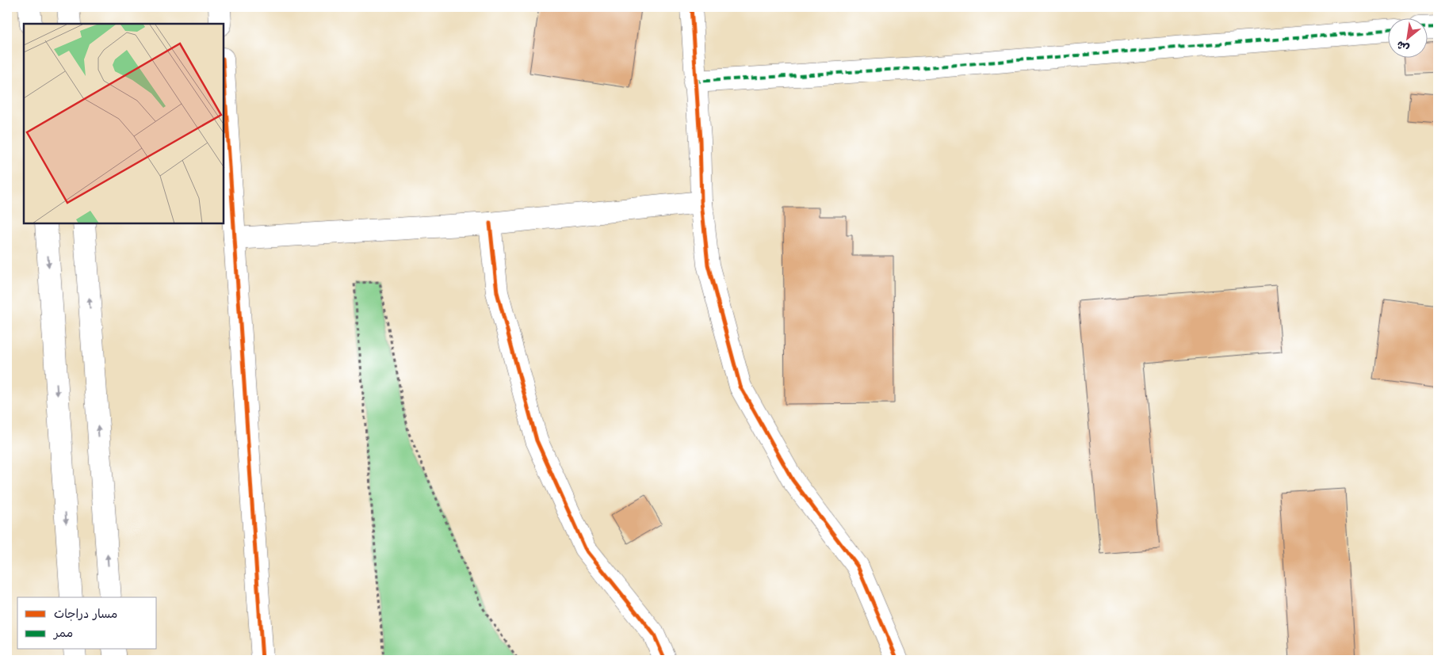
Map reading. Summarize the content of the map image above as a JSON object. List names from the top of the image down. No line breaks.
{"legend":["مسار دراجات","ممر"],"north":"bottom left"}
